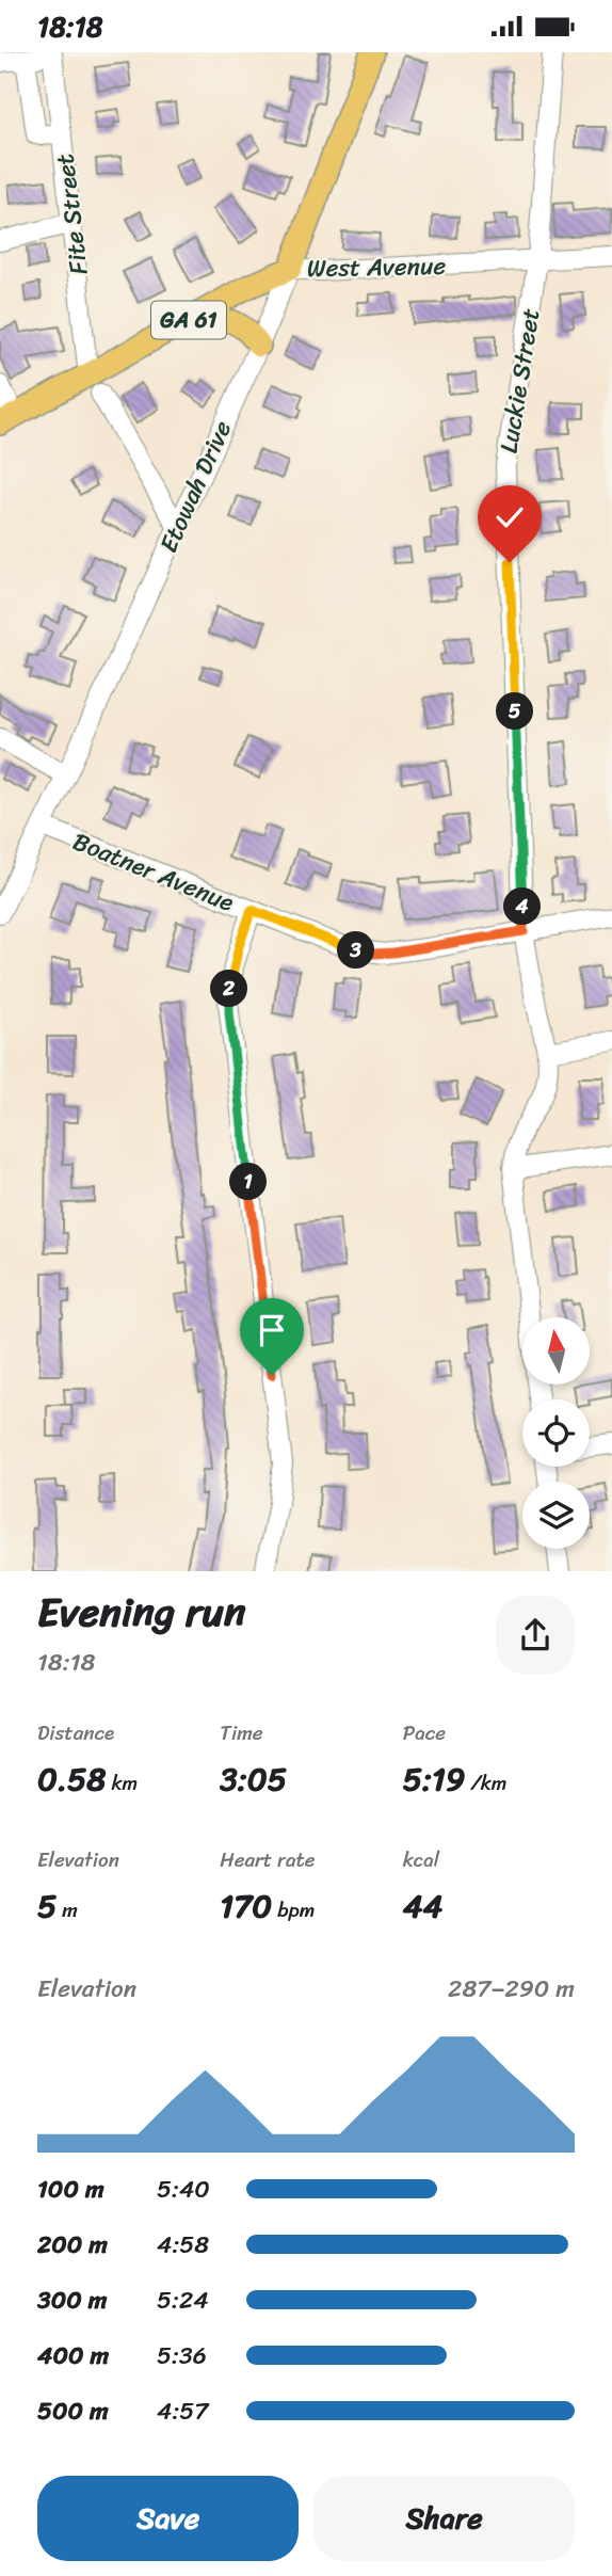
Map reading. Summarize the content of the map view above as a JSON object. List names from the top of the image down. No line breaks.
{"streets":{"main road":["West Avenue","GA 61","Etowah Drive"],"street":["Fite Street","Luckie Street","Boatner Avenue"]},"crossings":[["Fite Street","West Avenue"],["Fite Street","Etowah Drive"],["West Avenue","Luckie Street"],["West Avenue","Etowah Drive"],["Luckie Street","Boatner Avenue"],["Etowah Drive","Boatner Avenue"]],"north":"top","page":{"status":"18:18","pins":["5","4","3","2","1"],"heading":["Evening run","18:18"],"stats":[["Distance","0.58 km"],["Time","3:05"],["Pace","5:19 /km"],["Elevation","5 m"],["Heart rate","170 bpm"],["kcal","44"]],"chart":["Elevation","287–290 m"],"list":[{"name":"100 m","note":"5:40"},{"name":"200 m","note":"4:58"},{"name":"300 m","note":"5:24"},{"name":"400 m","note":"5:36"},{"name":"500 m","note":"4:57"}],"buttons":["Save","Share"]}}
